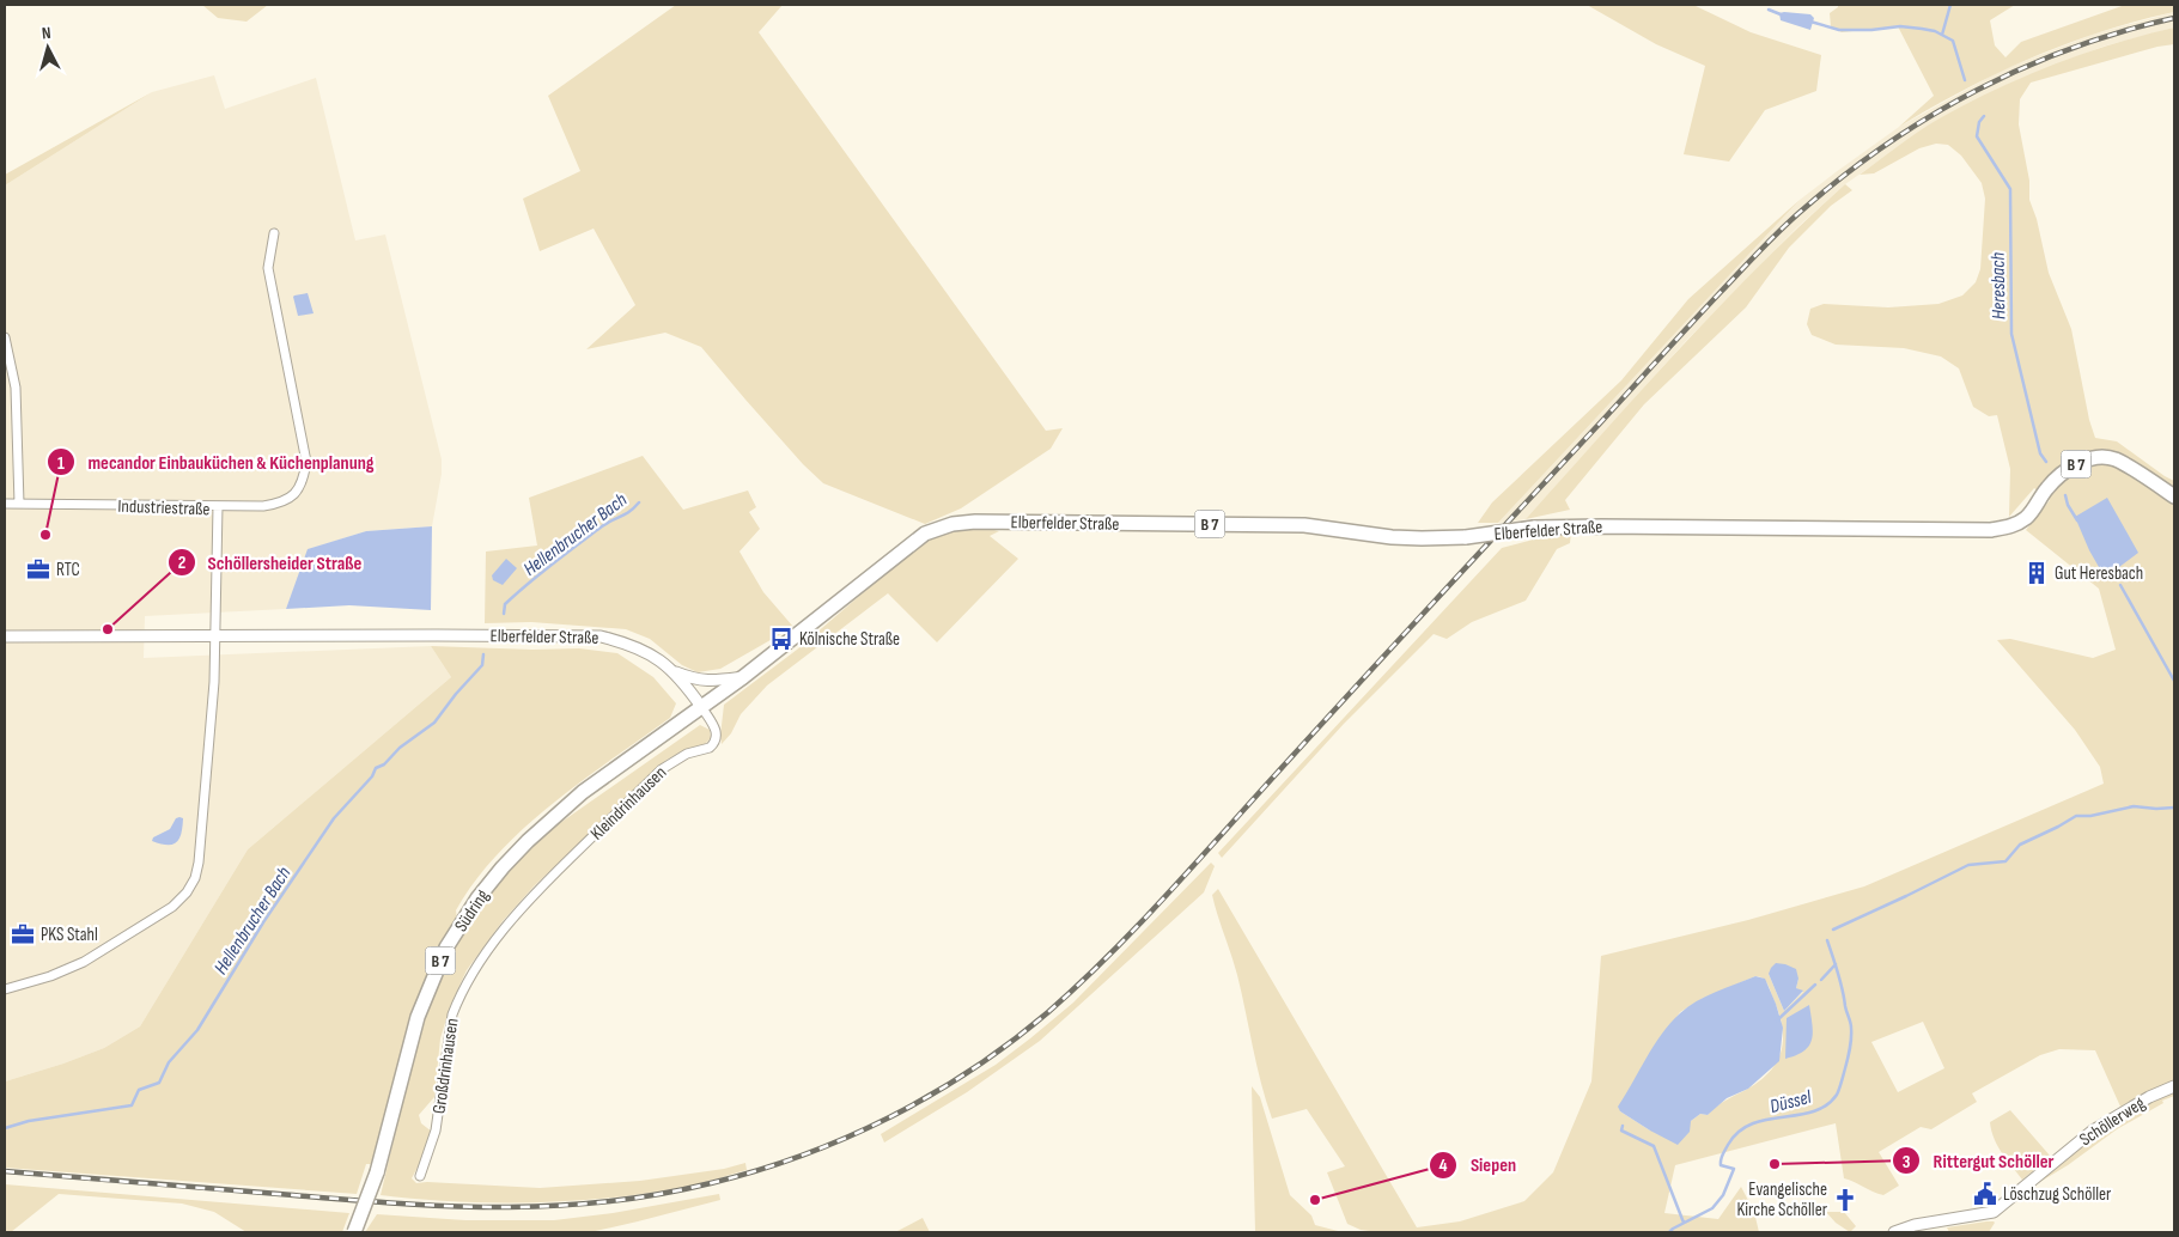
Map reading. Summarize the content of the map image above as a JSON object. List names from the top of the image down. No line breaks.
{"streets":{"main road":["B 7","Elberfelder Straße","Südring"],"street":["Industriestraße","Kleindrinhausen","Großdrinhausen","Schöllerweg"]},"crossings":[["Industriestraße","Elberfelder Straße"],["Elberfelder Straße","Kleindrinhausen"],["Elberfelder Straße","Südring"],["Kleindrinhausen","Südring"],["Kleindrinhausen","Großdrinhausen"]],"water":["Heresbach","Hellenbrucher Bach","Düssel"],"places":{"other":["mecandor Einbauküchen & Küchenplanung","Schöllersheider Straße","Rittergut Schöller","Siepen"],"office":["RTC","PKS Stahl"],"building":["Gut Heresbach"],"bus stop":["Kölnische Straße"],"public building":["Löschzug Schöller"],"church":["Evangelische Kirche Schöller"]},"north":"top"}
